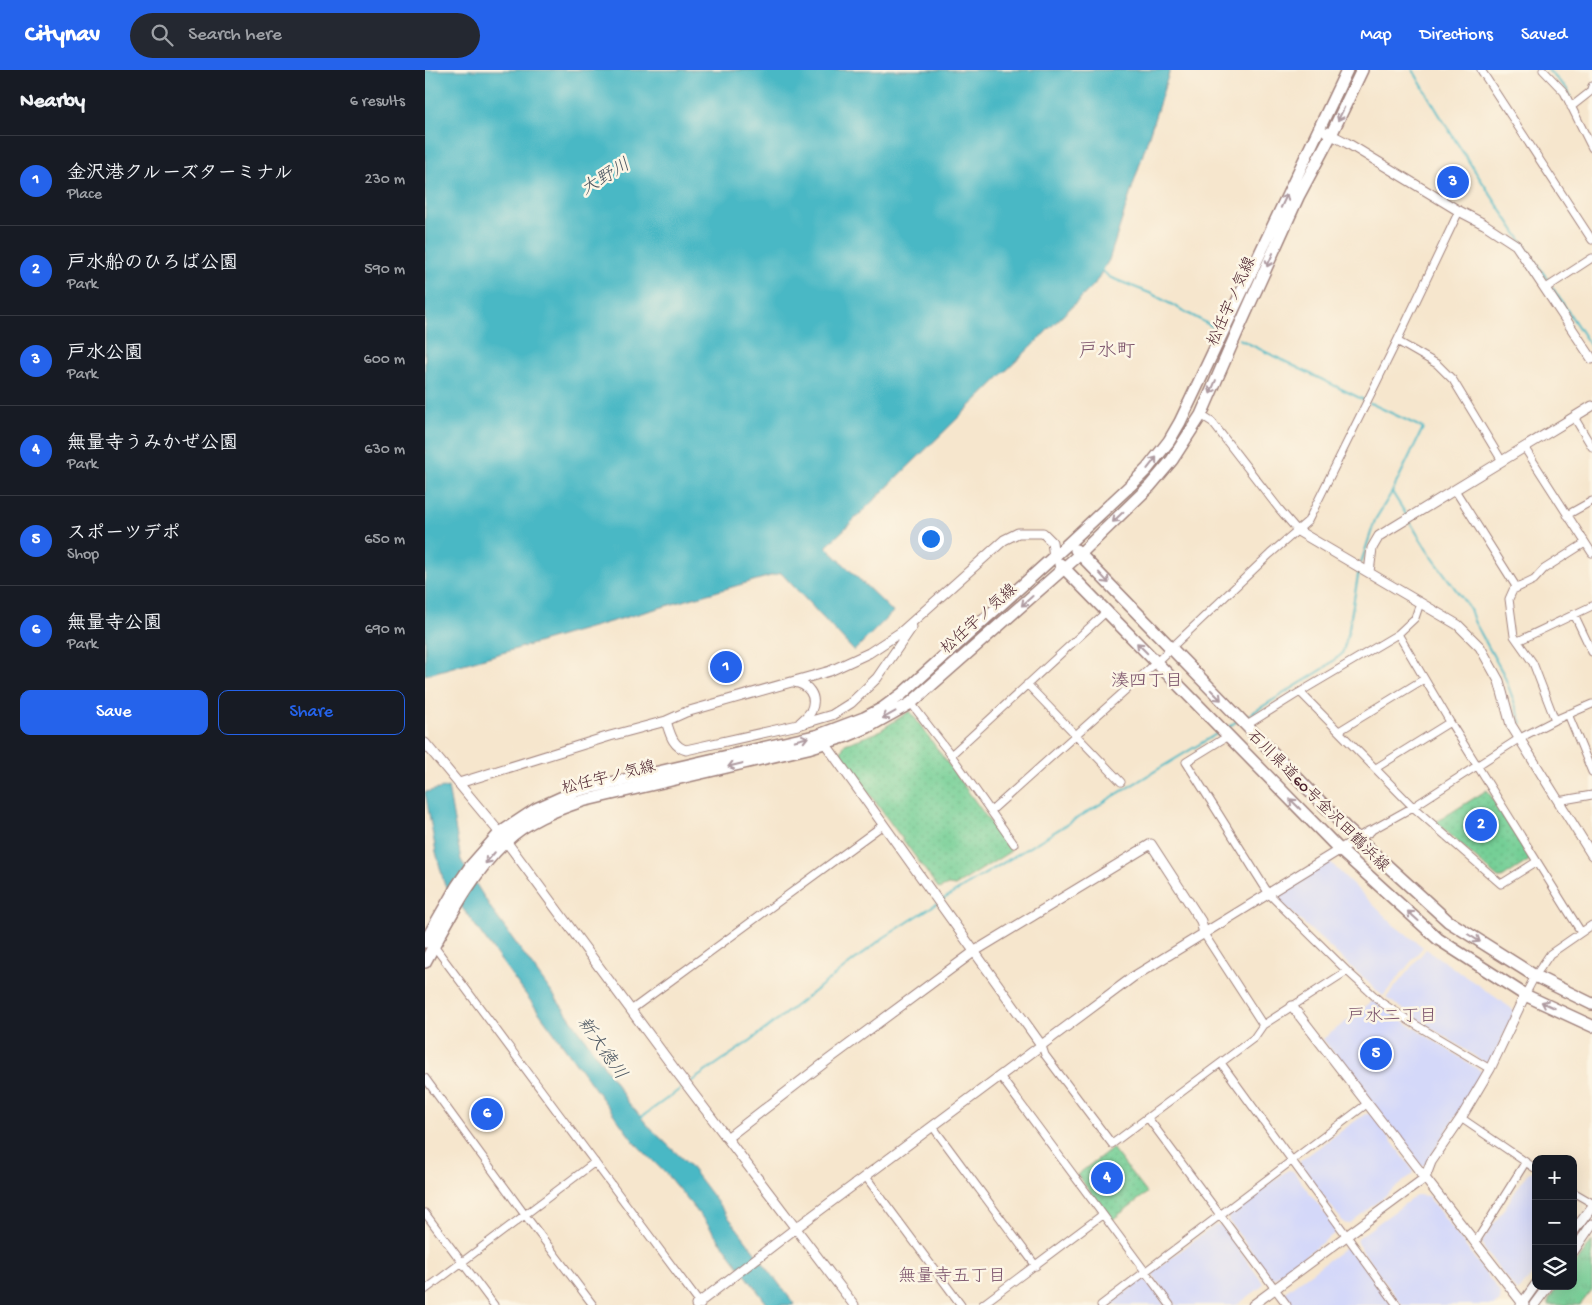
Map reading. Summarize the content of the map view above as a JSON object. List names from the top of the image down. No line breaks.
{"streets":{"main road":["松任宇ノ気線","石川県道60号金沢田鶴浜線"]},"crossings":[["松任宇ノ気線","石川県道60号金沢田鶴浜線"]],"districts":["戸水町","湊四丁目","戸水二丁目","無量寺五丁目"],"water":["大野川","新大徳川"],"page":{"header":"Citynav","search":"Search here","nav":["Map","Directions","Saved"],"heading":["Nearby","6 results"],"list":[{"mark":"1","name":"金沢港クルーズターミナル","note":"Place","value":"230 m"},{"mark":"2","name":"戸水船のひろば公園","note":"Park","value":"590 m"},{"mark":"3","name":"戸水公園","note":"Park","value":"600 m"},{"mark":"4","name":"無量寺うみかぜ公園","note":"Park","value":"630 m"},{"mark":"5","name":"スポーツデポ","note":"Shop","value":"650 m"},{"mark":"6","name":"無量寺公園","note":"Park","value":"690 m"}],"pins":["3","1","2","5","6","4"],"buttons":["Save","Share"],"map_buttons":["+","−"]}}
